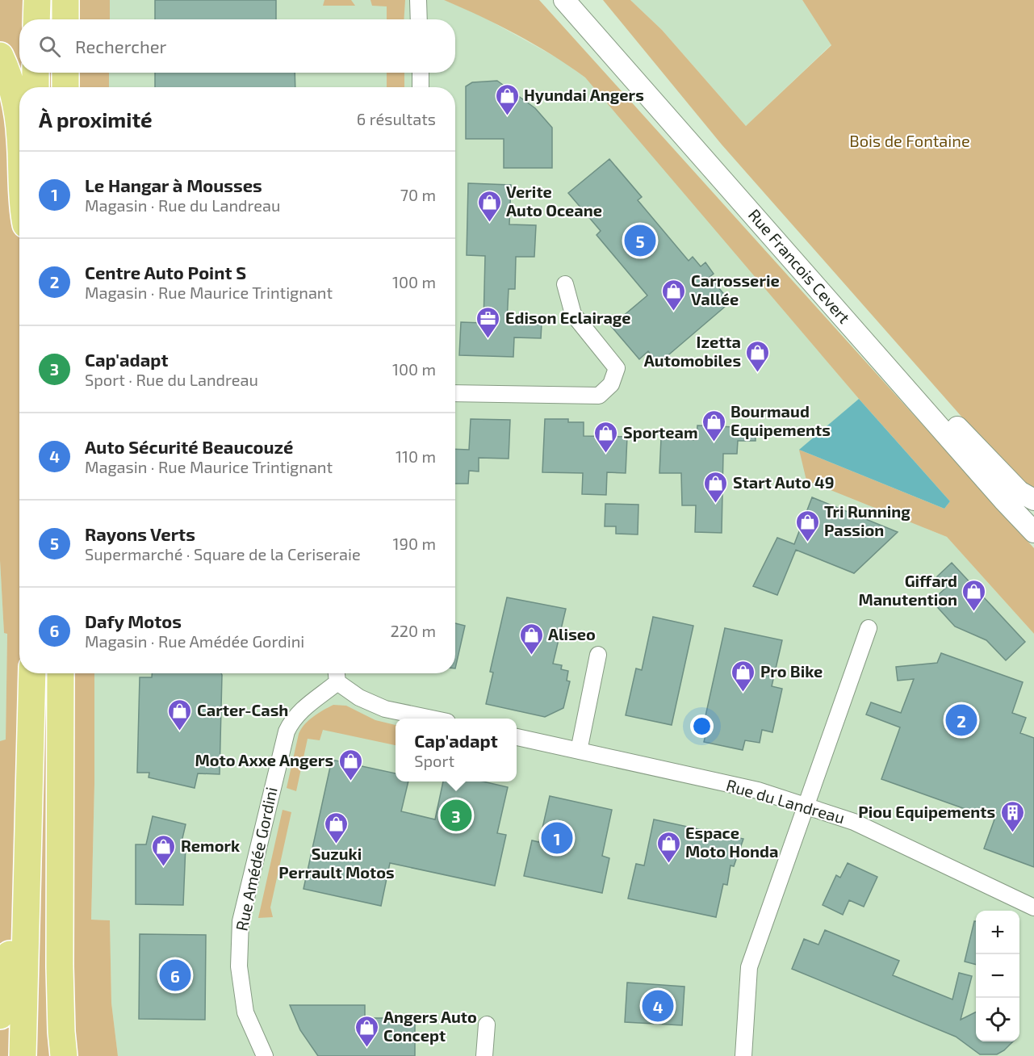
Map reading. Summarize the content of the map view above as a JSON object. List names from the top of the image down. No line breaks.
{"streets":{"street":["Rue Francois Cevert","Rue du Landreau","Rue Amédée Gordini"]},"parks":["Bois de Fontaine"],"places":{"shop":["Hyundai Angers","Verite Auto Oceane","Carrosserie Vallée","Izetta Automobiles","Bourmaud Equipements","Sporteam","Start Auto 49","Tri Running Passion","Giffard Manutention","Aliseo","Pro Bike","Carter-Cash","Moto Axxe Angers","Suzuki Perrault Motos","Espace Moto Honda","Remork","Angers Auto Concept"],"office":["Edison Eclairage"],"building":["Piou Equipements"]},"page":{"search":"Rechercher","heading":["À proximité","6 résultats"],"list":[{"mark":"1","name":"Le Hangar à Mousses","note":"Magasin · Rue du Landreau","value":"70 m"},{"mark":"2","name":"Centre Auto Point S","note":"Magasin · Rue Maurice Trintignant","value":"100 m"},{"mark":"3","name":"Cap'adapt","note":"Sport · Rue du Landreau","value":"100 m"},{"mark":"4","name":"Auto Sécurité Beaucouzé","note":"Magasin · Rue Maurice Trintignant","value":"110 m"},{"mark":"5","name":"Rayons Verts","note":"Supermarché · Square de la Ceriseraie","value":"190 m"},{"mark":"6","name":"Dafy Motos","note":"Magasin · Rue Amédée Gordini","value":"220 m"}],"pins":["5","2","3","1","6","4"],"popup":["Cap'adapt","Sport"],"map_buttons":["+","−"]}}
